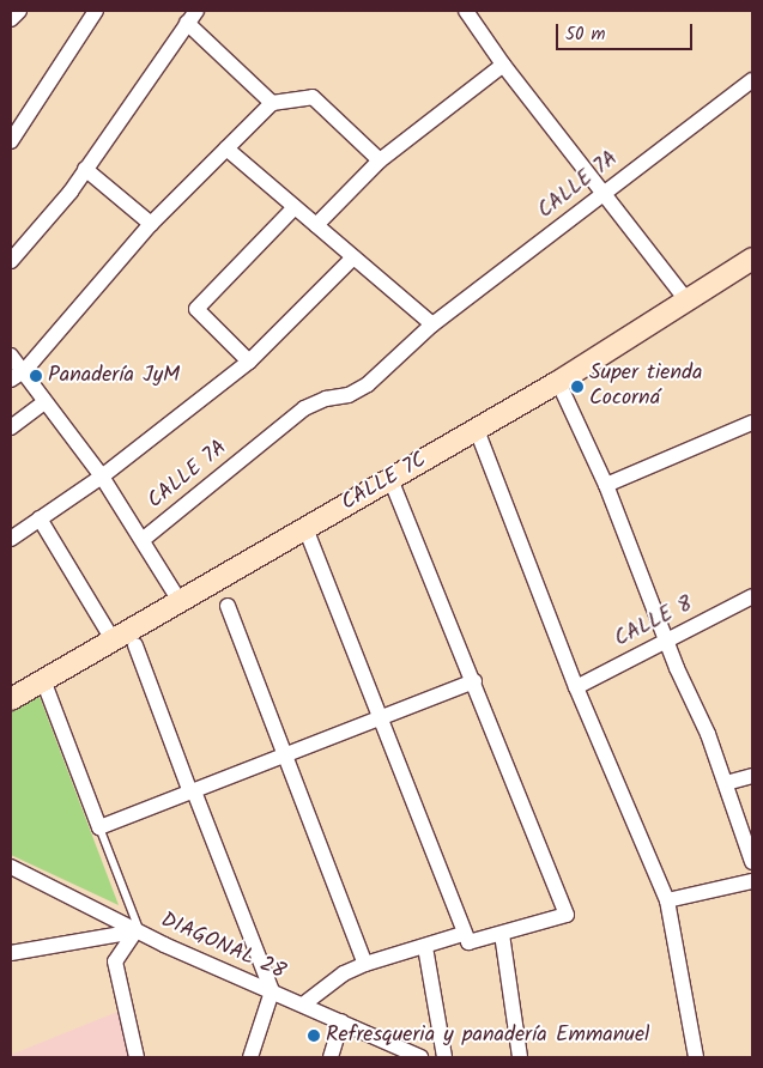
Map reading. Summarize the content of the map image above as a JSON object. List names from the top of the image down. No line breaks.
{"streets":{"street":["CALLE 7A","CALLE 7C","CALLE 8","DIAGONAL 28"]},"places":["Panadería JyM","Super tienda Cocorná","Refresqueria y panadería Emmanuel"],"scale_bar":"50 m"}
